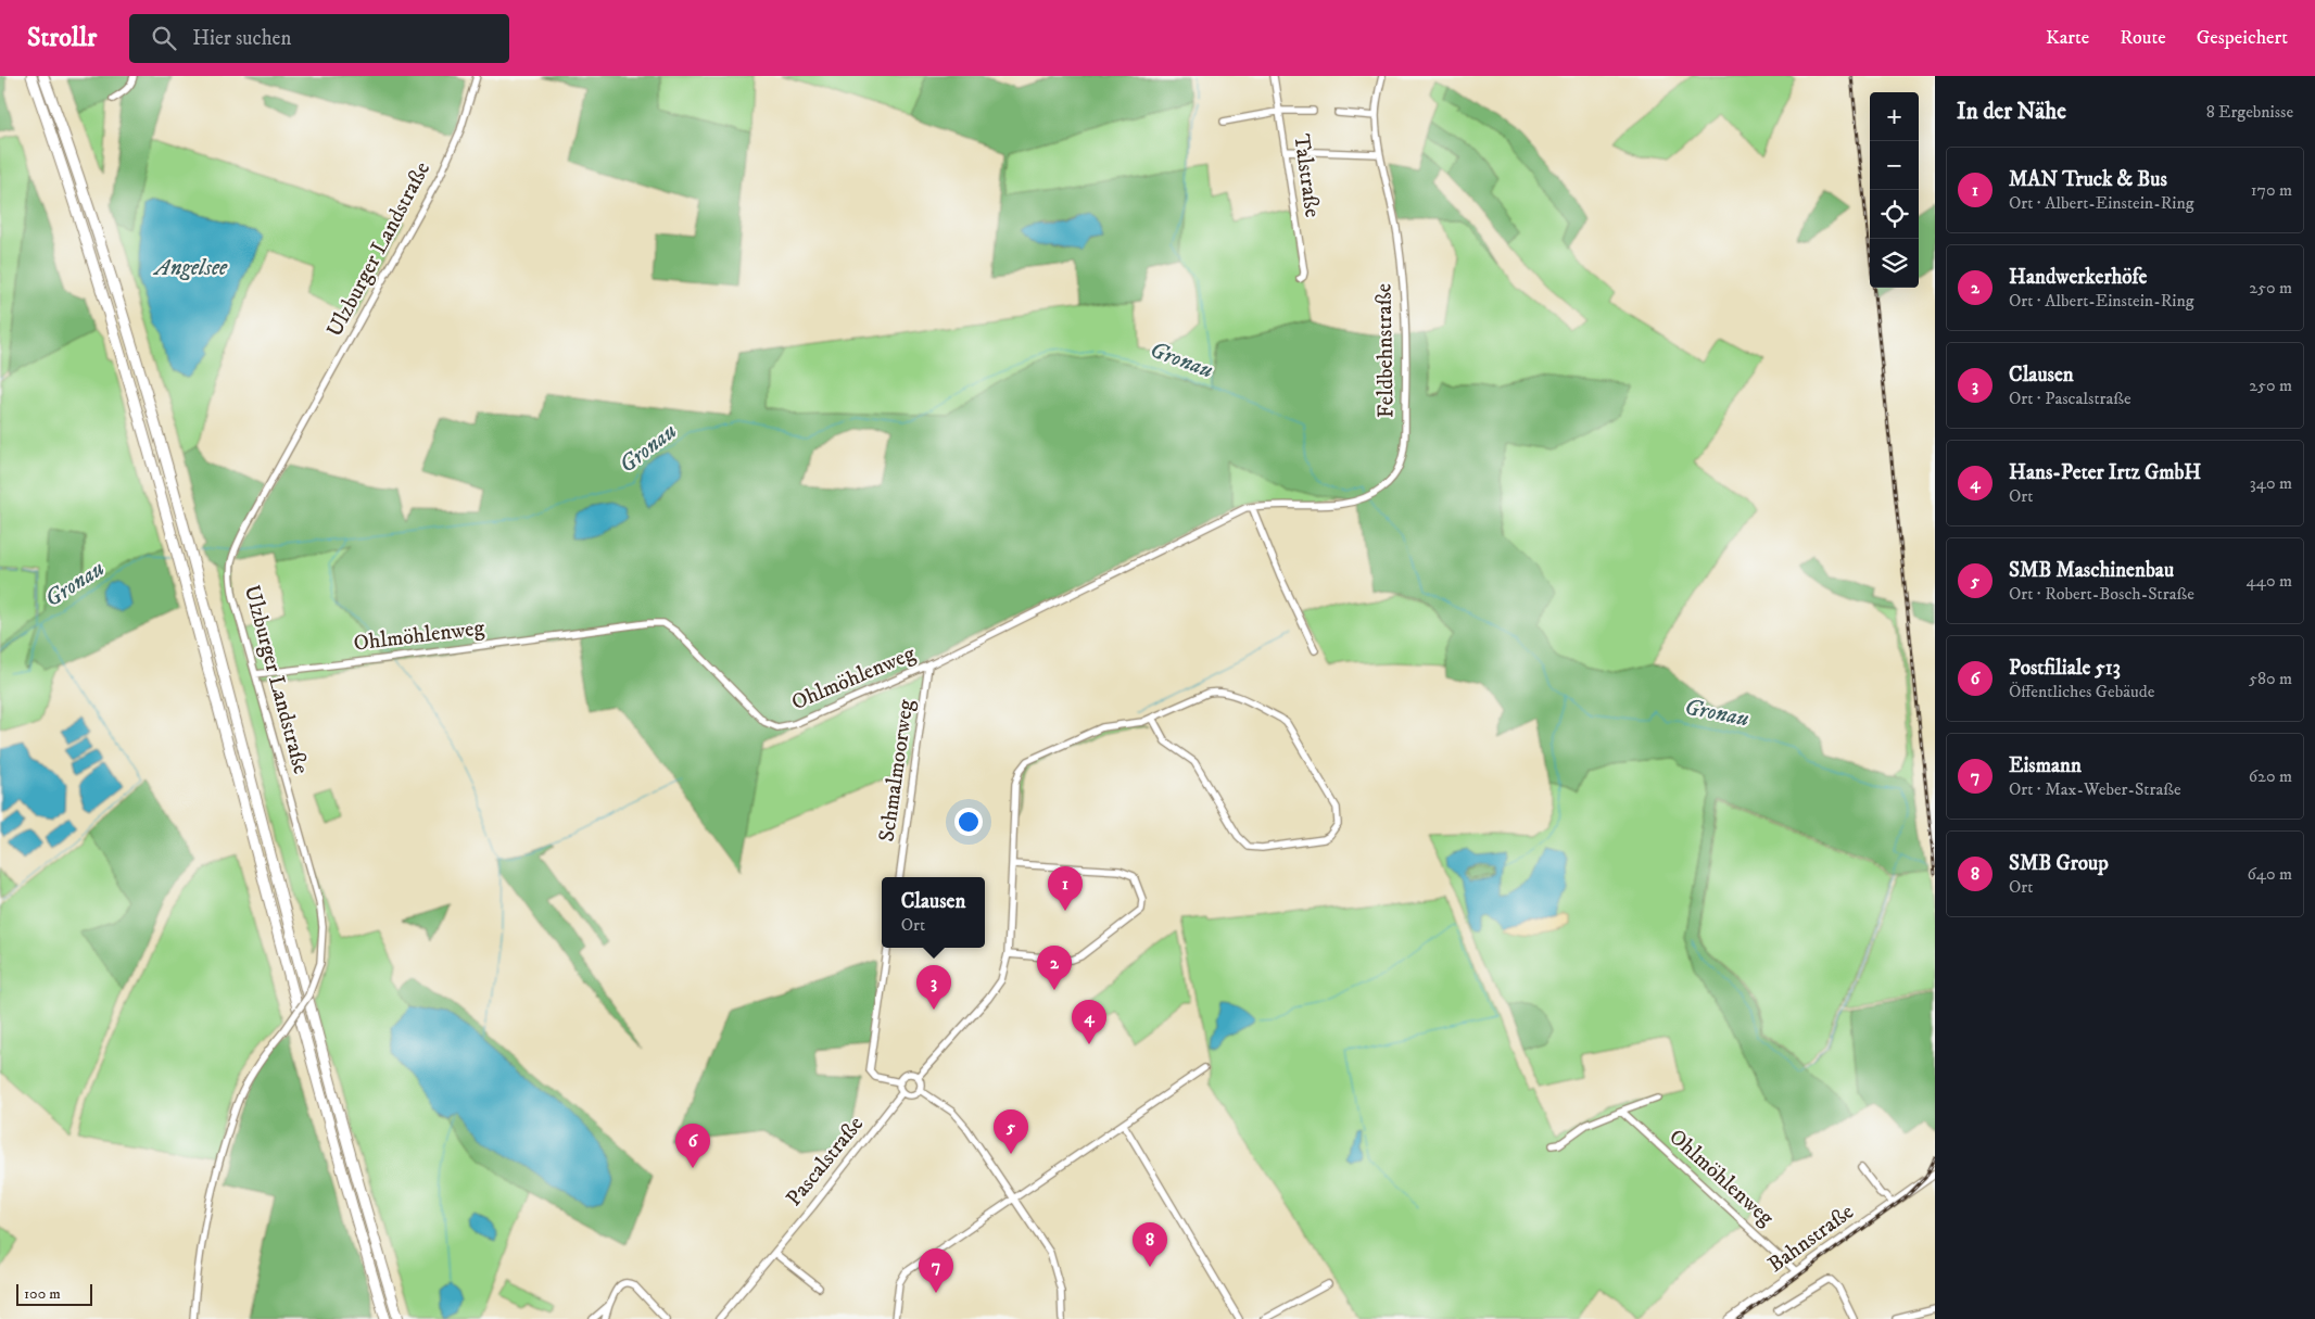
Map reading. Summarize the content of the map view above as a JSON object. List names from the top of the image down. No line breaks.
{"streets":{"main road":["Bahnstraße"],"street":["Talstraße","Ulzburger Landstraße","Feldbehnstraße","Ohlmöhlenweg","Schmalmoorweg","Pascalstraße"]},"crossings":[["Ulzburger Landstraße","Ohlmöhlenweg"],["Feldbehnstraße","Ohlmöhlenweg"],["Ohlmöhlenweg","Schmalmoorweg"],["Ohlmöhlenweg","Bahnstraße"]],"water":["Angelsee","Gronau"],"scale_bar":"100 m","page":{"header":"Strollr","search":"Hier suchen","nav":["Karte","Route","Gespeichert"],"heading":["In der Nähe","8 Ergebnisse"],"map_buttons":["+","−"],"list":[{"mark":"1","name":"MAN Truck & Bus","note":"Ort · Albert-Einstein-Ring","value":"170 m"},{"mark":"2","name":"Handwerkerhöfe","note":"Ort · Albert-Einstein-Ring","value":"250 m"},{"mark":"3","name":"Clausen","note":"Ort · Pascalstraße","value":"250 m"},{"mark":"4","name":"Hans-Peter Irtz GmbH","note":"Ort","value":"340 m"},{"mark":"5","name":"SMB Maschinenbau","note":"Ort · Robert-Bosch-Straße","value":"440 m"},{"mark":"6","name":"Postfiliale 513","note":"Öffentliches Gebäude","value":"580 m"},{"mark":"7","name":"Eismann","note":"Ort · Max-Weber-Straße","value":"620 m"},{"mark":"8","name":"SMB Group","note":"Ort","value":"640 m"}],"pins":["1","2","3","4","5","6","8","7"],"popup":["Clausen","Ort"],"scale":"100 m"}}
